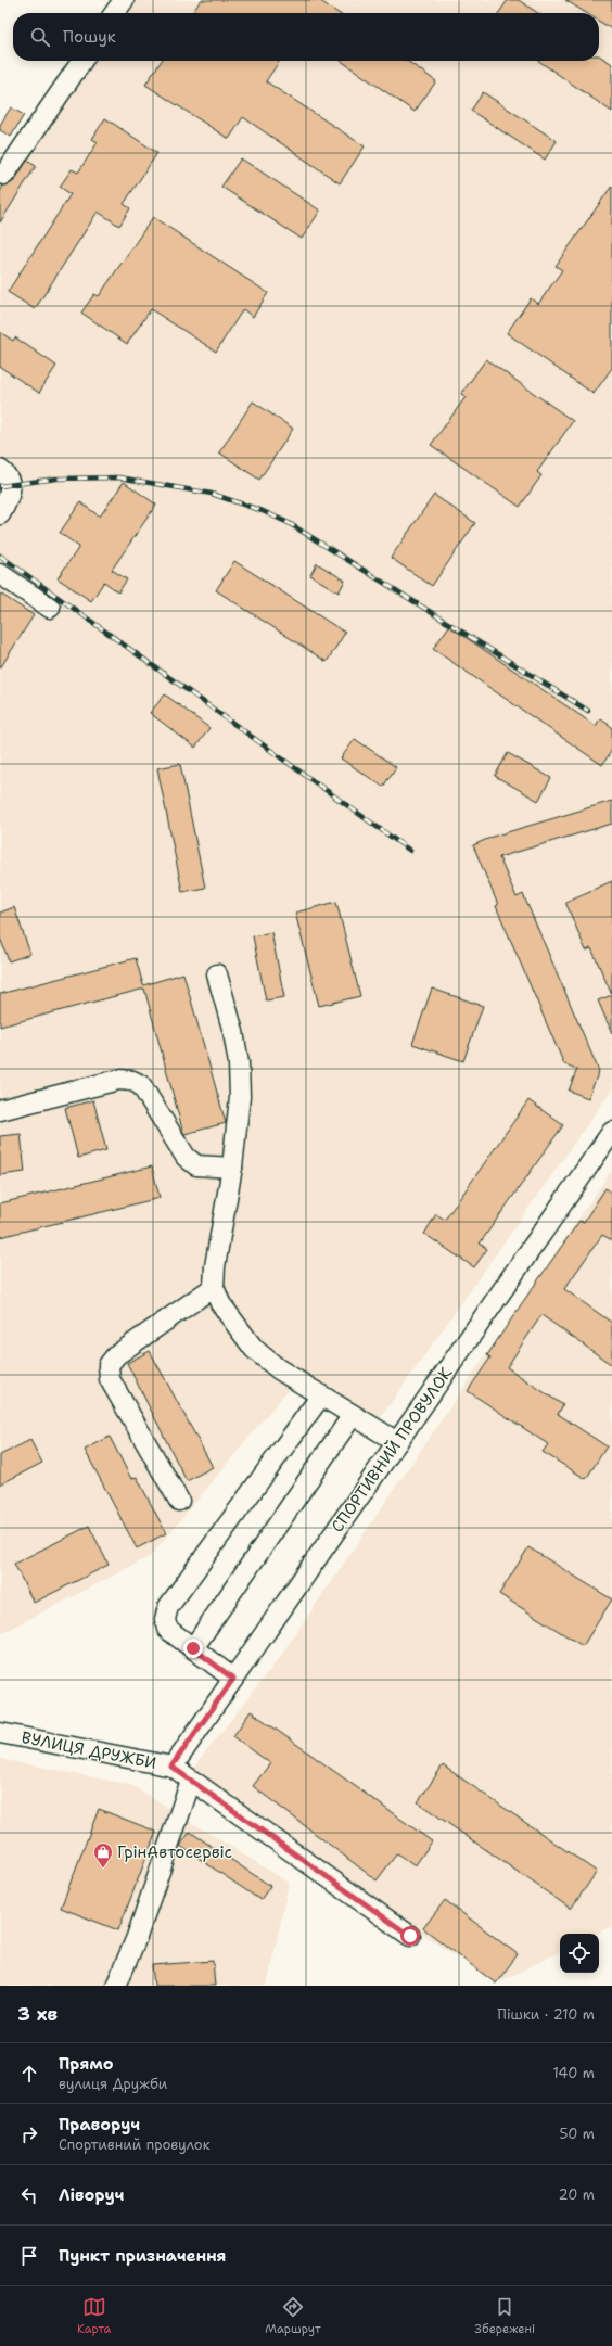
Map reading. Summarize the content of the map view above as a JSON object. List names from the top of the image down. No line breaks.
{"streets":{"street":["СПОРТИВНИЙ ПРОВУЛОК","ВУЛИЦЯ ДРУЖБИ"]},"crossings":[["СПОРТИВНИЙ ПРОВУЛОК","ВУЛИЦЯ ДРУЖБИ"]],"places":{"shop":["ГрінАвтосервіс"]},"page":{"search":"Пошук","heading":["3 хв","Пішки · 210 m"],"list":[["Прямо","вулиця Дружби","140 m"],["Праворуч","Спортивний провулок","50 m"],["Ліворуч","20 m"],"Пункт призначення"],"nav":["Карта","Маршрут","Збережені"]}}
